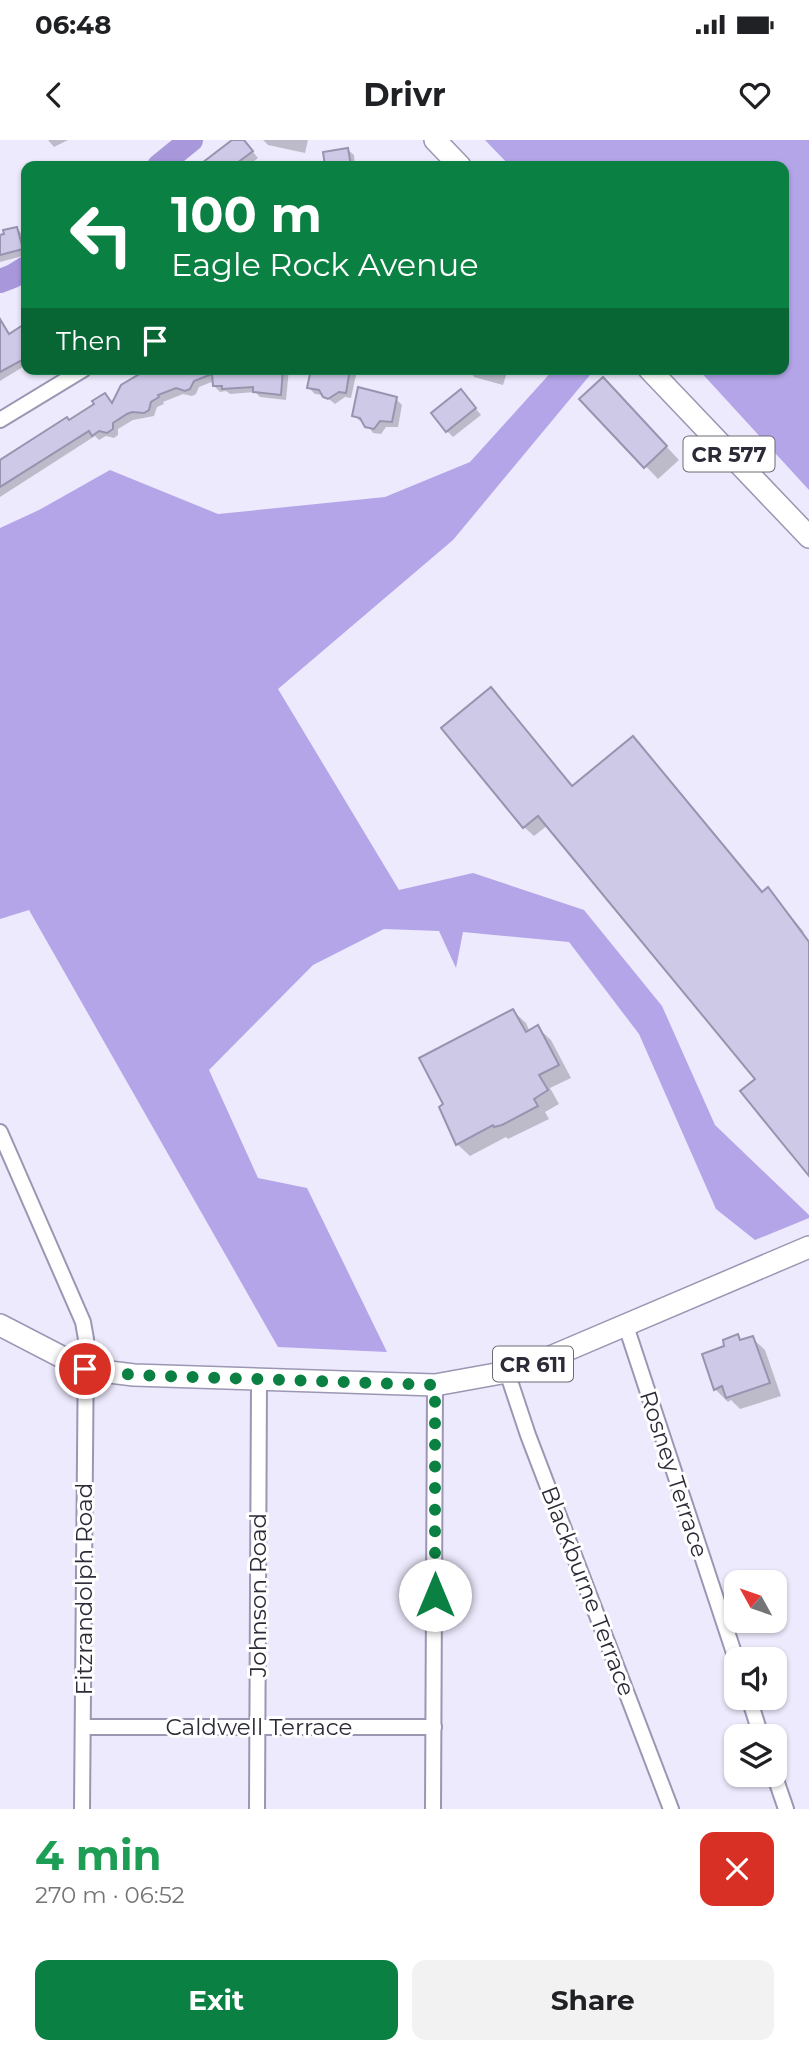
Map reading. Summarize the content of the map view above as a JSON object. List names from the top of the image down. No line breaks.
{"streets":{"main road":["CR 577","CR 611"],"street":["Rosney Terrace","Fitzrandolph Road","Blackburne Terrace","Johnson Road","Caldwell Terrace"]},"crossings":[["CR 611","Rosney Terrace"],["CR 611","Fitzrandolph Road"],["CR 611","Blackburne Terrace"],["CR 611","Johnson Road"],["Fitzrandolph Road","Caldwell Terrace"],["Johnson Road","Caldwell Terrace"]],"north":"top left","page":{"status":"06:48","header":"Drivr","turn":["100 m","Eagle Rock Avenue"],"then":"Then","heading":["4 min","270 m · 06:52"],"buttons":["Exit","Share"]}}
